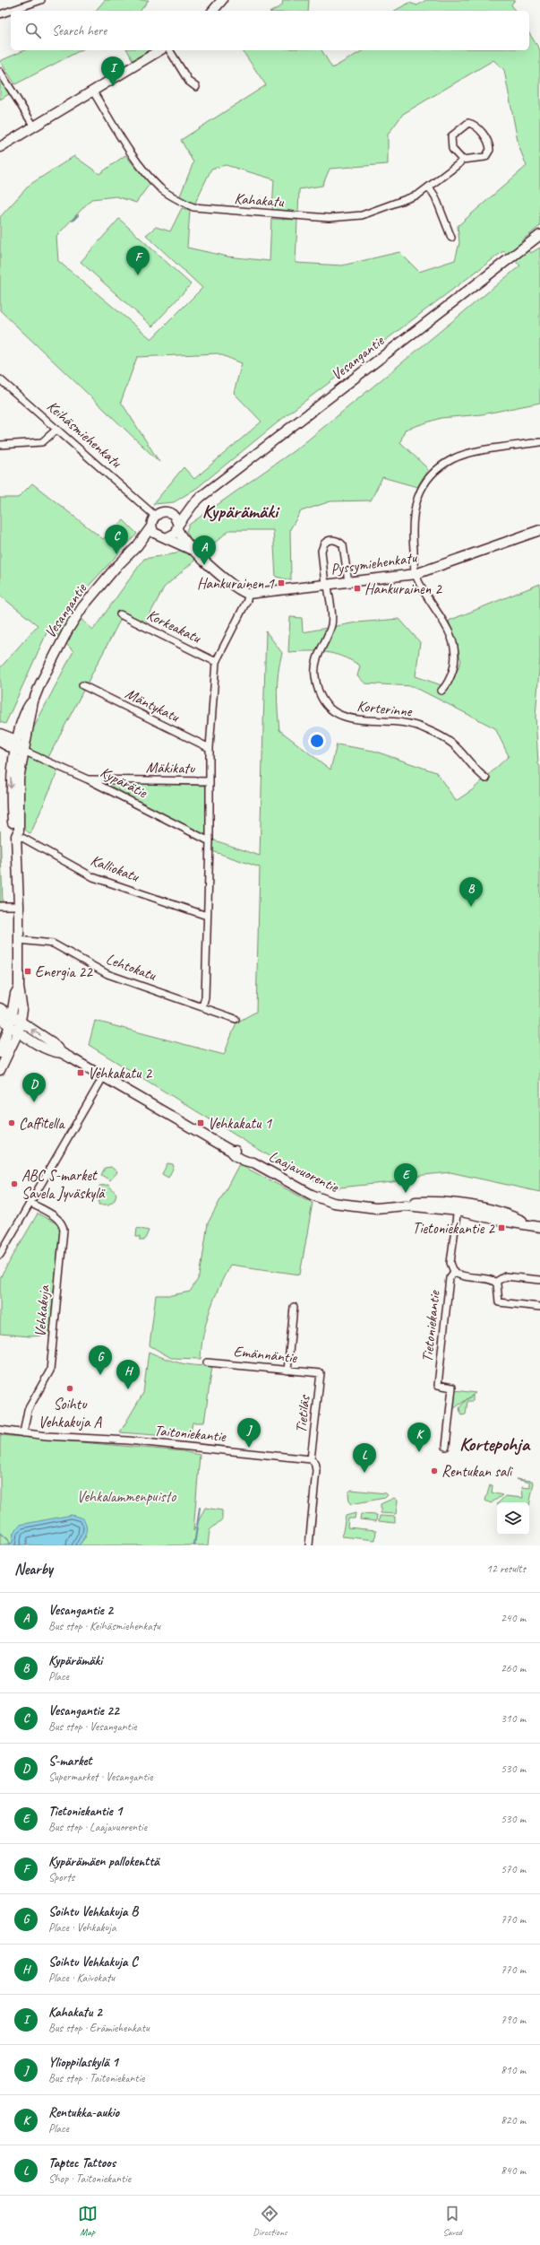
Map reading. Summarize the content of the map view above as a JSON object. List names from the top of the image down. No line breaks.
{"streets":{"main road":["Vesangantie","Pyssymiehenkatu","Kypärätie","Laajavuorentie"],"street":["Kahakatu","Keihäsmiehenkatu","Korkeakatu","Mäntykatu","Korterinne","Mäkikatu","Kalliokatu","Lehtokatu","Vehkakuja","Tietoniekantie","Emännäntie","Tietiläs","Taitoniekantie"]},"crossings":[["Vesangantie","Keihäsmiehenkatu"],["Vesangantie","Kypärätie"],["Vesangantie","Kalliokatu"],["Vesangantie","Lehtokatu"],["Vesangantie","Laajavuorentie"],["Pyssymiehenkatu","Korterinne"],["Mäkikatu","Kypärätie"],["Vehkakuja","Taitoniekantie"],["Emännäntie","Tietiläs"],["Tietiläs","Taitoniekantie"]],"districts":["Kypärämäki","Kortepohja"],"parks":["Vehkalammenpuisto"],"places":{"transit":["Hankurainen 1","Hankurainen 2","Energia 22","Vehkakatu 2","Vehkakatu 1","Tietoniekantie 2"],"other":["Caffitella","ABC S-market Savela Jyväskylä","Soihtu Vehkakuja A","Rentukan sali"]},"page":{"search":"Search here","pins":["I","F","C","A","B","D","E","G","H","J","K","L"],"heading":["Nearby","12 results"],"list":[{"mark":"A","name":"Vesangantie 2","note":"Bus stop · Keihäsmiehenkatu","value":"240 m"},{"mark":"B","name":"Kypärämäki","note":"Place","value":"260 m"},{"mark":"C","name":"Vesangantie 22","note":"Bus stop · Vesangantie","value":"310 m"},{"mark":"D","name":"S-market","note":"Supermarket · Vesangantie","value":"530 m"},{"mark":"E","name":"Tietoniekantie 1","note":"Bus stop · Laajavuorentie","value":"530 m"},{"mark":"F","name":"Kypärämäen pallokenttä","note":"Sports","value":"570 m"},{"mark":"G","name":"Soihtu Vehkakuja B","note":"Place · Vehkakuja","value":"770 m"},{"mark":"H","name":"Soihtu Vehkakuja C","note":"Place · Kaivokatu","value":"770 m"},{"mark":"I","name":"Kahakatu 2","note":"Bus stop · Erämiehenkatu","value":"790 m"},{"mark":"J","name":"Ylioppilaskylä 1","note":"Bus stop · Taitoniekantie","value":"810 m"},{"mark":"K","name":"Rentukka-aukio","note":"Place","value":"820 m"},{"mark":"L","name":"Taptec Tattoos","note":"Shop · Taitoniekantie","value":"840 m"}],"nav":["Map","Directions","Saved"]}}
